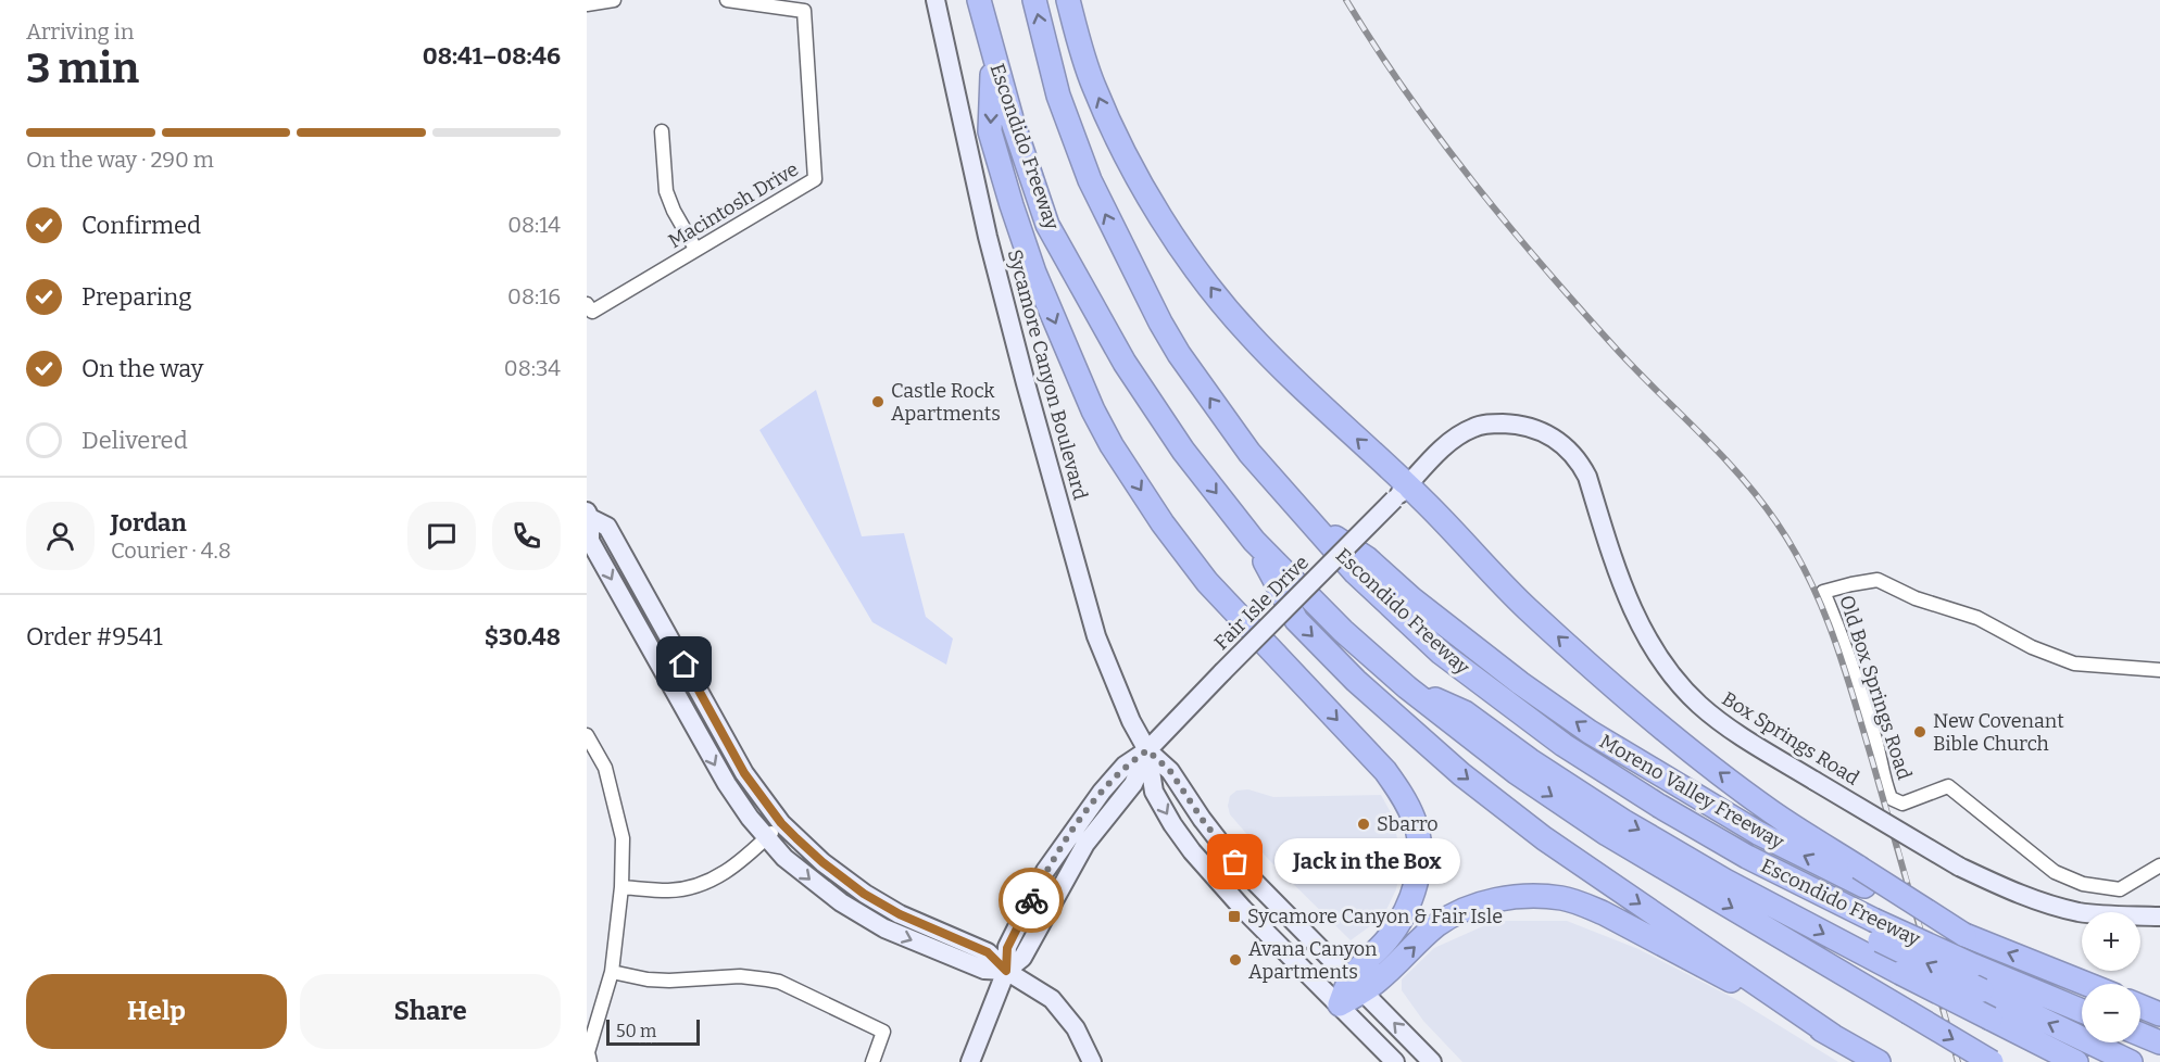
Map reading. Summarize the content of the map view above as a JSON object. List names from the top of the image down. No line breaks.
{"streets":{"highway":["Escondido Freeway","Moreno Valley Freeway"],"street":["Macintosh Drive","Sycamore Canyon Boulevard","Fair Isle Drive","Old Box Springs Road","Box Springs Road"]},"crossings":[["Escondido Freeway","Moreno Valley Freeway"],["Sycamore Canyon Boulevard","Fair Isle Drive"],["Fair Isle Drive","Box Springs Road"]],"places":{"other":["Castle Rock Apartments","New Covenant Bible Church","Sbarro","Jack in the Box","Avana Canyon Apartments"],"transit":["Sycamore Canyon & Fair Isle"]},"scale_bar":"50 m","page":{"heading":["3 min","Arriving in","08:41–08:46"],"panel":["Jordan","Courier · 4.8","Order #9541","$30.48"],"bar":"On the way · 290 m","list":[["Confirmed","08:14"],["Preparing","08:16"],["On the way","08:34"],"Delivered"],"bubble":"Jack in the Box","map_buttons":["+","−"],"buttons":["Help","Share"],"scale":"50 m"}}
